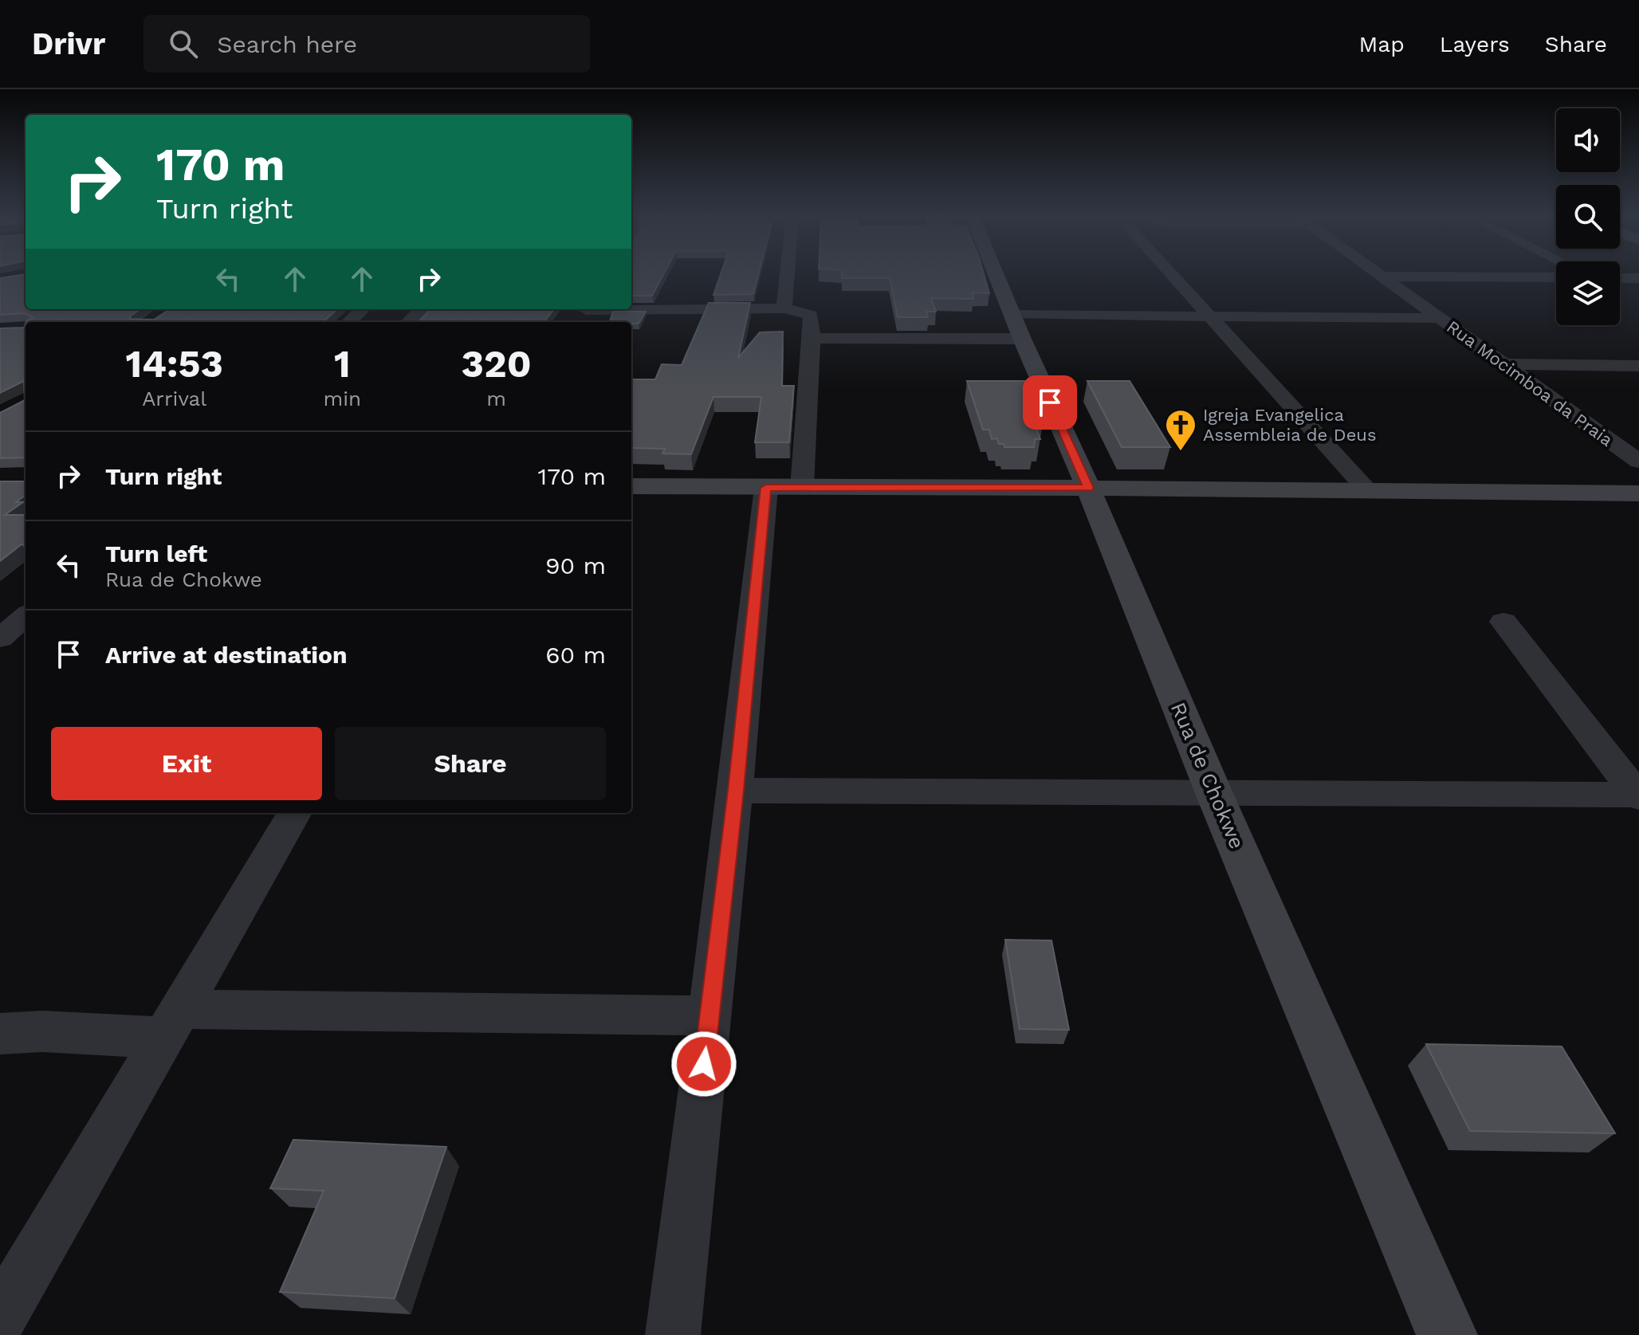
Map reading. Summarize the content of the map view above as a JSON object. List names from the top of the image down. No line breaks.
{"streets":{"street":["Rua Mocimboa da Praia","Rua de Chokwe"]},"places":{"church":["Igreja Evangelica Assembleia de Deus"]},"page":{"header":"Drivr","search":"Search here","nav":["Map","Layers","Share"],"turn":["170 m","Turn right"],"eta":["14:53","Arrival","1","min","320","m"],"list":[{"name":"Turn right","value":"170 m"},{"name":"Turn left","note":"Rua de Chokwe","value":"90 m"},{"name":"Arrive at destination","value":"60 m"}],"buttons":["Exit","Share"]}}
